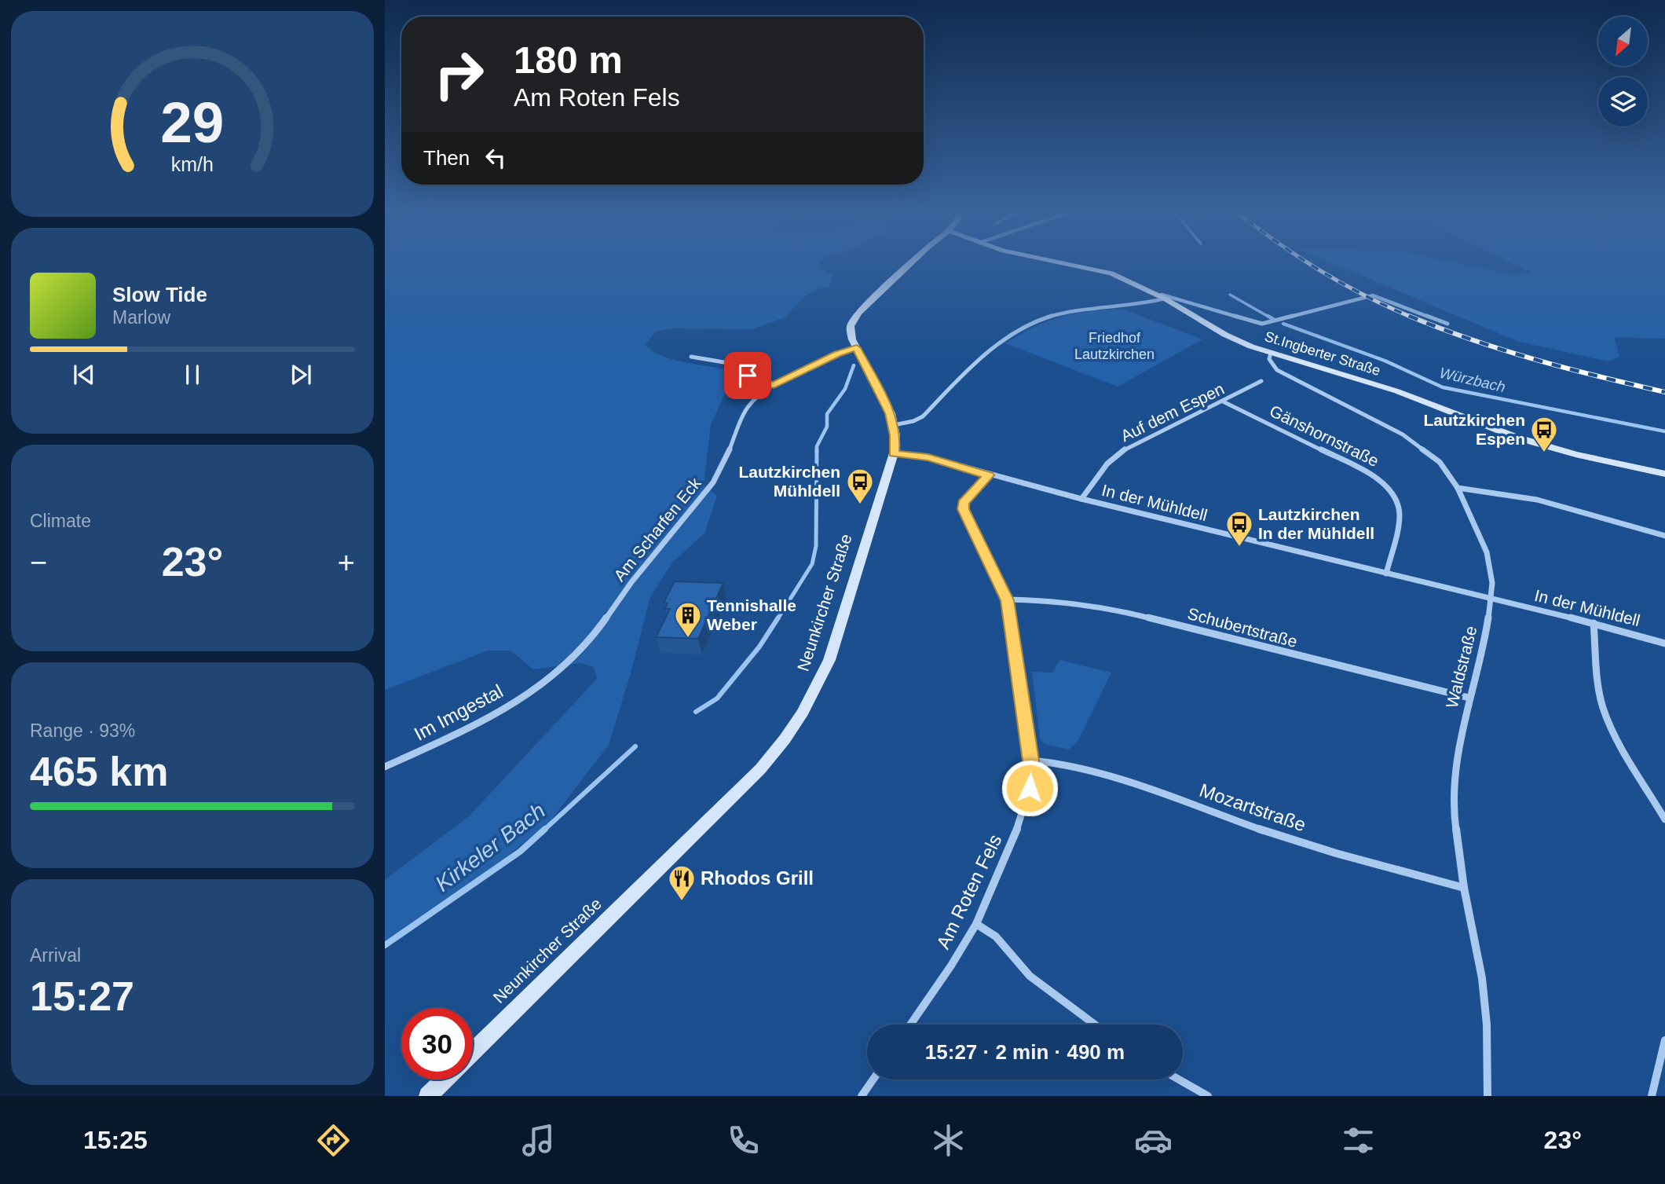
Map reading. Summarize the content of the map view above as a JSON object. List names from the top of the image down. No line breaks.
{"streets":{"main road":["St.Ingberter Straße","Neunkircher Straße"],"street":["Auf dem Espen","Gänshornstraße","In der Mühldell","Am Scharfen Eck","Schubertstraße","Waldstraße","Im Imgestal","Mozartstraße","Am Roten Fels"]},"crossings":[["St.Ingberter Straße","Waldstraße"],["Auf dem Espen","Gänshornstraße"],["Auf dem Espen","In der Mühldell"],["Gänshornstraße","In der Mühldell"],["In der Mühldell","Neunkircher Straße"],["In der Mühldell","Waldstraße"],["In der Mühldell","Am Roten Fels"],["Am Scharfen Eck","Neunkircher Straße"],["Am Scharfen Eck","Im Imgestal"],["Schubertstraße","Waldstraße"],["Schubertstraße","Am Roten Fels"],["Waldstraße","Mozartstraße"],["Mozartstraße","Am Roten Fels"]],"water":["Würzbach","Kirkeler Bach"],"parks":["Friedhof Lautzkirchen"],"places":{"bus stop":["Lautzkirchen Espen","Lautzkirchen Mühldell","Lautzkirchen In der Mühldell"],"building":["Tennishalle Weber"],"restaurant":["Rhodos Grill"]},"north":"bottom left","page":{"turn":["180 m","Am Roten Fels"],"then":"Then","song":["Slow Tide","Marlow"],"tile":["Climate",["Range · 93%","465 km"],["Arrival","15:27"]],"heat":["−","23°","+"],"limit":"30","trip":"15:27 · 2 min · 490 m","tabs":["15:25","23°"],"gauge":["29","km/h"]}}
